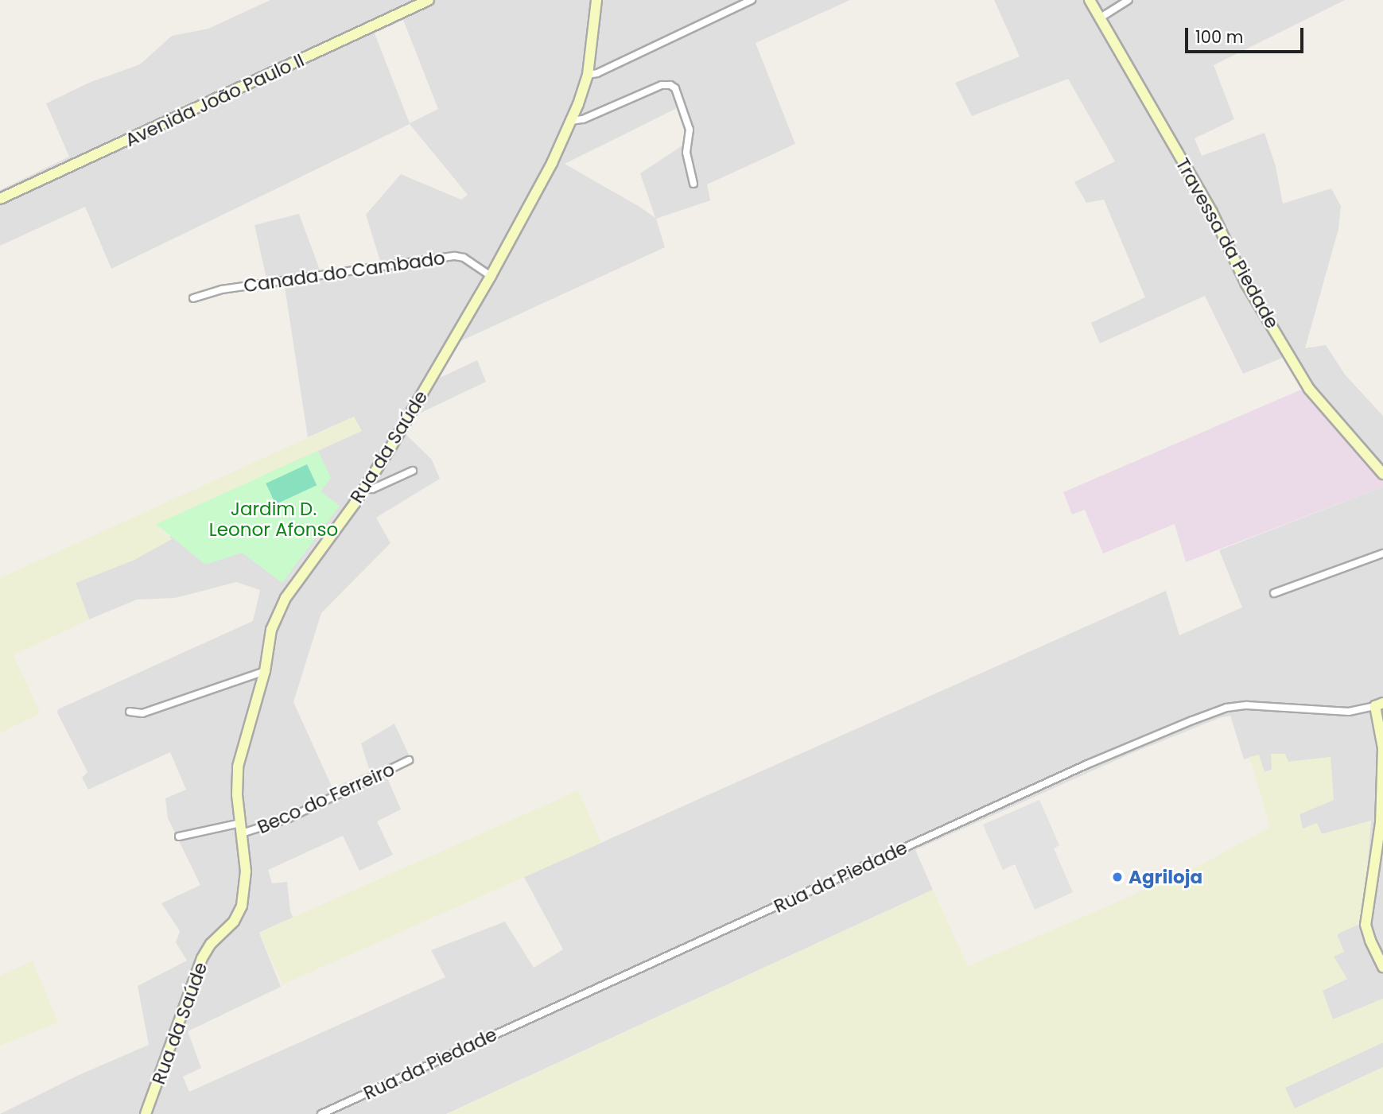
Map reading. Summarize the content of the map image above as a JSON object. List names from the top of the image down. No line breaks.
{"streets":{"street":["Avenida João Paulo II","Travessa da Piedade","Canada do Cambado","Rua da Saúde","Beco do Ferreiro","Rua da Piedade"]},"crossings":[["Canada do Cambado","Rua da Saúde"],["Rua da Saúde","Beco do Ferreiro"]],"parks":["Jardim D. Leonor Afonso"],"places":["Agriloja"],"scale_bar":"100 m"}
